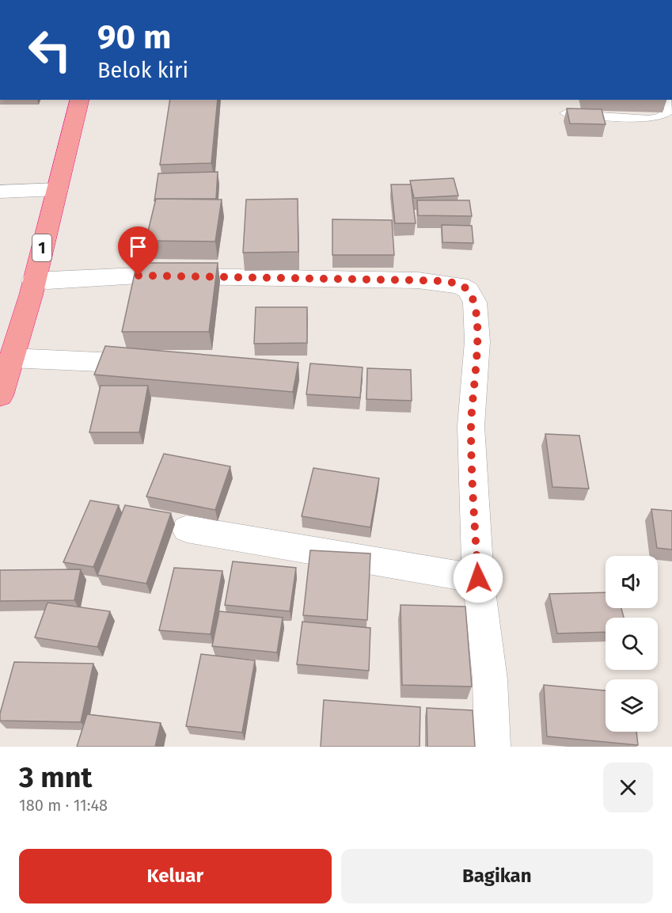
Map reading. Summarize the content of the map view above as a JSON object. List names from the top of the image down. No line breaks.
{"streets":{"highway":["1"]},"page":{"turn":["90 m","Belok kiri"],"heading":["3 mnt","180 m · 11:48"],"buttons":["Keluar","Bagikan"]}}
